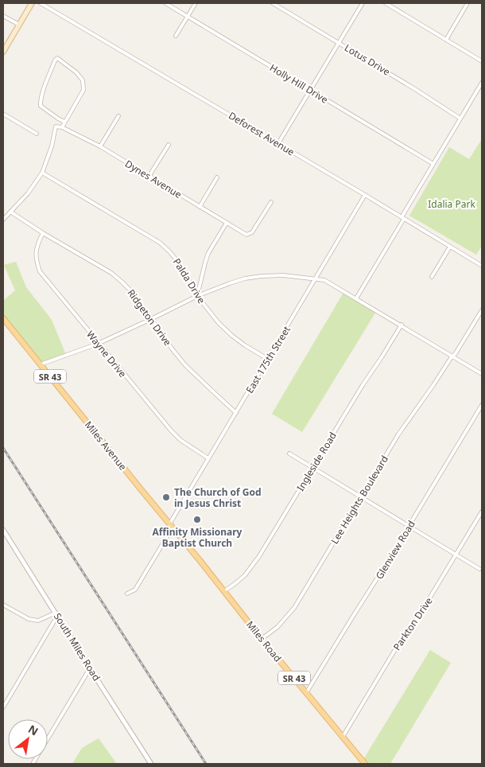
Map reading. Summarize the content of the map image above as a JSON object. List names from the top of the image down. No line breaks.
{"streets":{"main road":["SR 43","Miles Avenue","Miles Road"],"street":["Lotus Drive","Holly Hill Drive","Deforest Avenue","Dynes Avenue","Palda Drive","Ridgeton Drive","Wayne Drive","East 175th Street","Ingleside Road","Lee Heights Boulevard","Glenview Road","Parkton Drive","South Miles Road"]},"crossings":[["Deforest Avenue","East 175th Street"],["Dynes Avenue","Palda Drive"],["Palda Drive","East 175th Street"],["Ridgeton Drive","Wayne Drive"],["Ridgeton Drive","East 175th Street"],["Wayne Drive","East 175th Street"],["East 175th Street","Miles Avenue"],["Miles Avenue","Miles Road"],["Ingleside Road","Miles Road"],["Lee Heights Boulevard","Miles Road"],["Glenview Road","Miles Road"],["Parkton Drive","Miles Road"]],"parks":["Idalia Park"],"places":["The Church of God in Jesus Christ","Affinity Missionary Baptist Church"],"north":"top right"}
